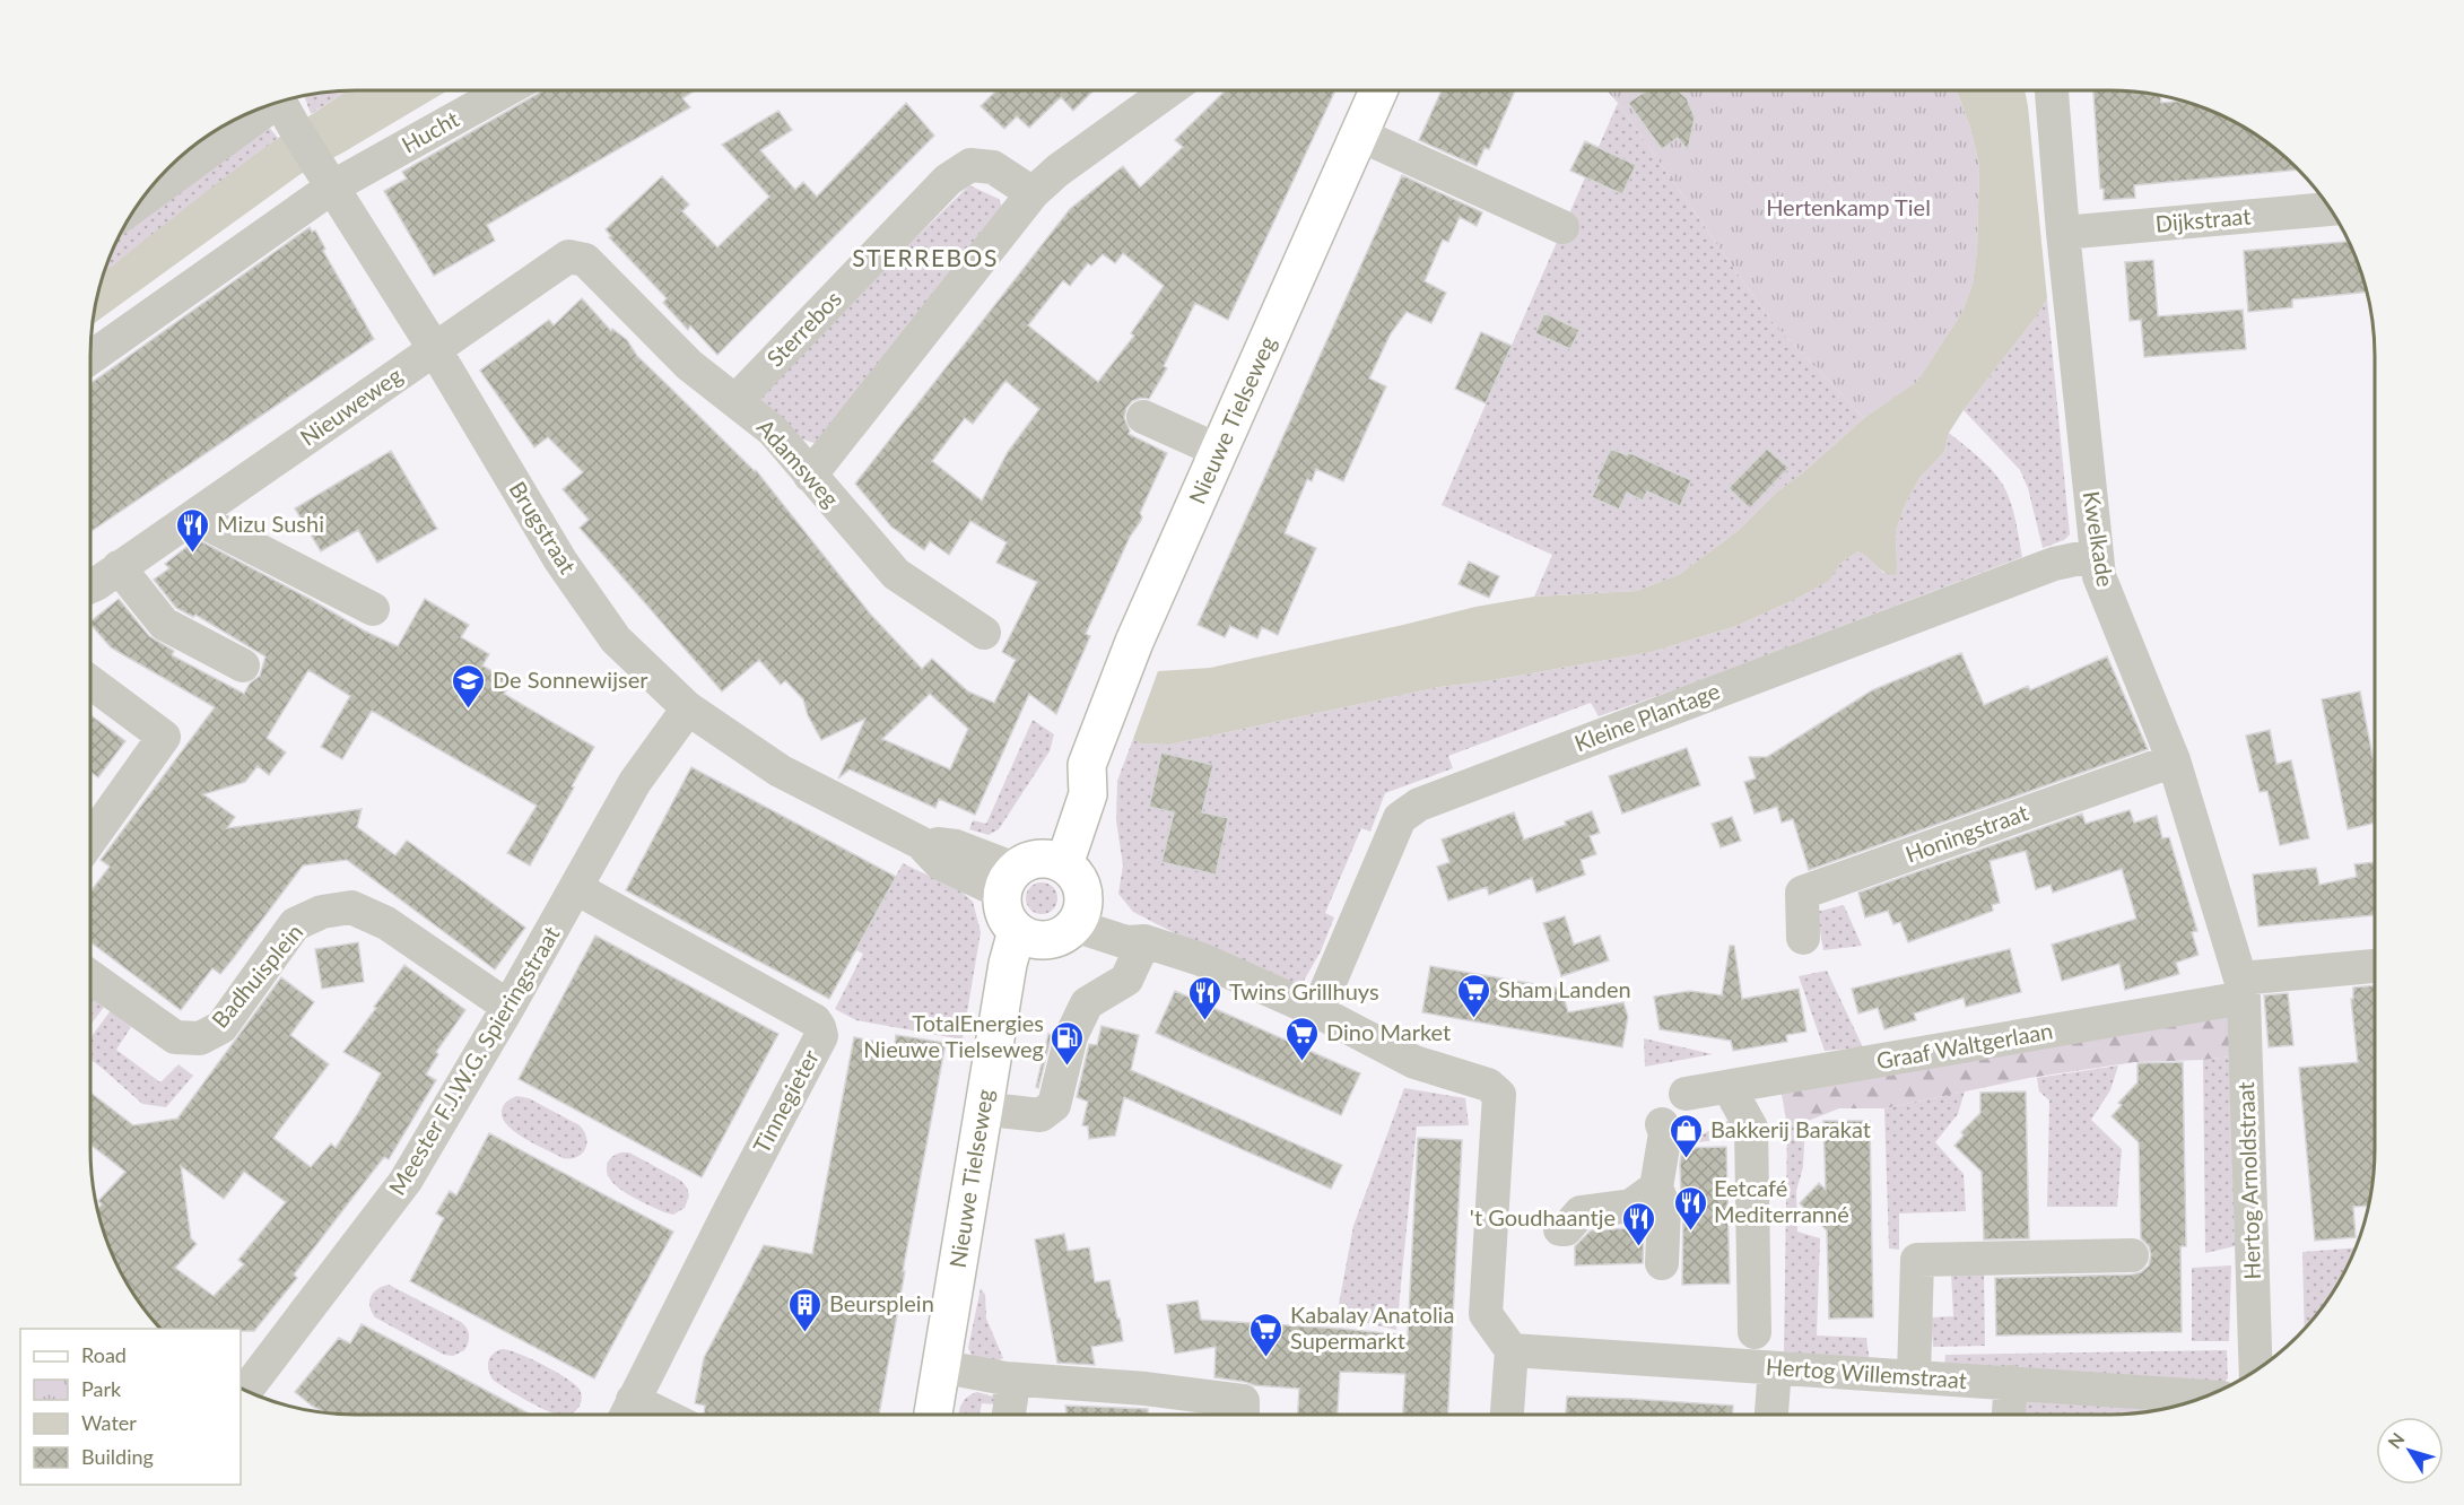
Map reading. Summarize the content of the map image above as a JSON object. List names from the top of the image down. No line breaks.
{"streets":{"main road":["Nieuwe Tielseweg"],"street":["Hucht","Dijkstraat","Sterrebos","Nieuweweg","Adamsweg","Brugstraat","Kwelkade","Kleine Plantage","Honingstraat","Badhuisplein","Graaf Waltgerlaan","Meester F.J.W.G. Spieringstraat","Tinnegieter","Hertog Arnoldstraat","Hertog Willemstraat"]},"crossings":[["Hucht","Brugstraat"],["Dijkstraat","Kwelkade"],["Sterrebos","Adamsweg"],["Nieuweweg","Adamsweg"],["Nieuweweg","Brugstraat"],["Nieuwe Tielseweg","Brugstraat"],["Brugstraat","Meester F.J.W.G. Spieringstraat"],["Kwelkade","Kleine Plantage"],["Kwelkade","Honingstraat"],["Kwelkade","Graaf Waltgerlaan"],["Kwelkade","Hertog Arnoldstraat"],["Badhuisplein","Meester F.J.W.G. Spieringstraat"],["Graaf Waltgerlaan","Hertog Arnoldstraat"],["Meester F.J.W.G. Spieringstraat","Tinnegieter"]],"districts":["STERREBOS"],"parks":["Hertenkamp Tiel"],"places":{"restaurant":["Mizu Sushi","Twins Grillhuys","Eetcafé Mediterranné","'t Goudhaantje"],"school or university":["De Sonnewijser"],"supermarket":["Sham Landen","Dino Market","Kabalay Anatolia Supermarkt"],"fuel station":["TotalEnergies Nieuwe Tielseweg"],"shop":["Bakkerij Barakat"],"building":["Beursplein"]},"legend":["Road","Park","Water","Building"],"north":"top left"}
